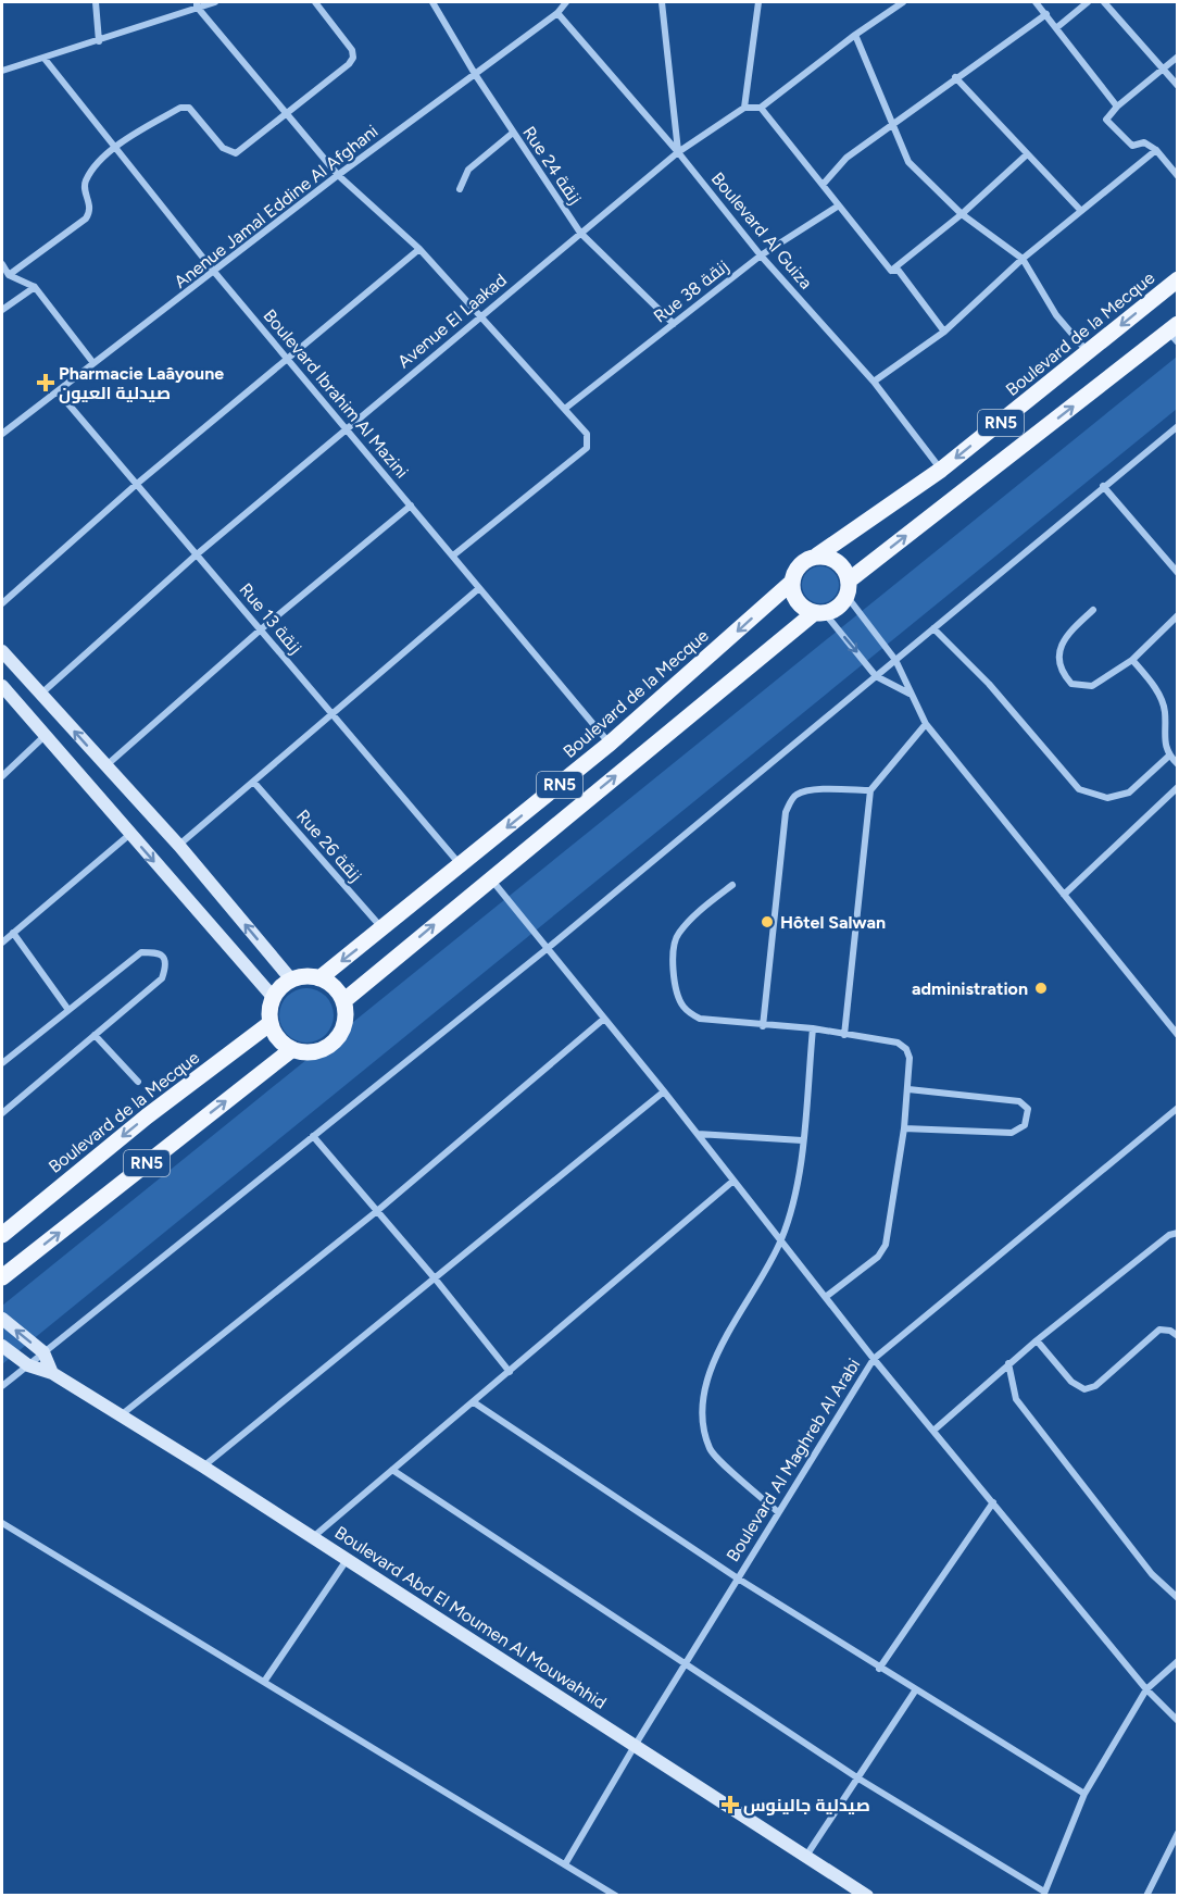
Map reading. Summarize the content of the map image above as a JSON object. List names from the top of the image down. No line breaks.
{"streets":{"main road":["Boulevard de la Mecque","RN5"],"street":["Rue 24 زنقة","Anenue Jamal Eddine Al Afghani","Boulevard Al Guiza","Rue 38 زنقة","Avenue El Laakad","Boulevard Ibrahim Al Mazini","Rue 13 زنقة","Rue 26 زنقة","Boulevard Al Maghreb Al Arabi","Boulevard Abd El Moumen Al Mouwahhid"]},"crossings":[["Rue 24 زنقة","Anenue Jamal Eddine Al Afghani"],["Rue 24 زنقة","Rue 38 زنقة"],["Rue 24 زنقة","Avenue El Laakad"],["Anenue Jamal Eddine Al Afghani","Boulevard Al Guiza"],["Anenue Jamal Eddine Al Afghani","Boulevard Ibrahim Al Mazini"],["Anenue Jamal Eddine Al Afghani","Rue 13 زنقة"],["Boulevard Al Guiza","Rue 38 زنقة"],["Boulevard Al Guiza","Avenue El Laakad"],["Boulevard Al Guiza","Boulevard de la Mecque"],["Avenue El Laakad","Boulevard Ibrahim Al Mazini"],["Avenue El Laakad","Rue 13 زنقة"],["Boulevard de la Mecque","Boulevard Ibrahim Al Mazini"],["Boulevard de la Mecque","RN5"],["Boulevard de la Mecque","Rue 13 زنقة"],["Boulevard de la Mecque","Rue 26 زنقة"],["Boulevard Al Maghreb Al Arabi","Boulevard Abd El Moumen Al Mouwahhid"]],"places":{"health":["Pharmacie Laâyoune صيدلية العيون","صيدلية جالينوس"],"other":["Hôtel Salwan","administration"]}}
